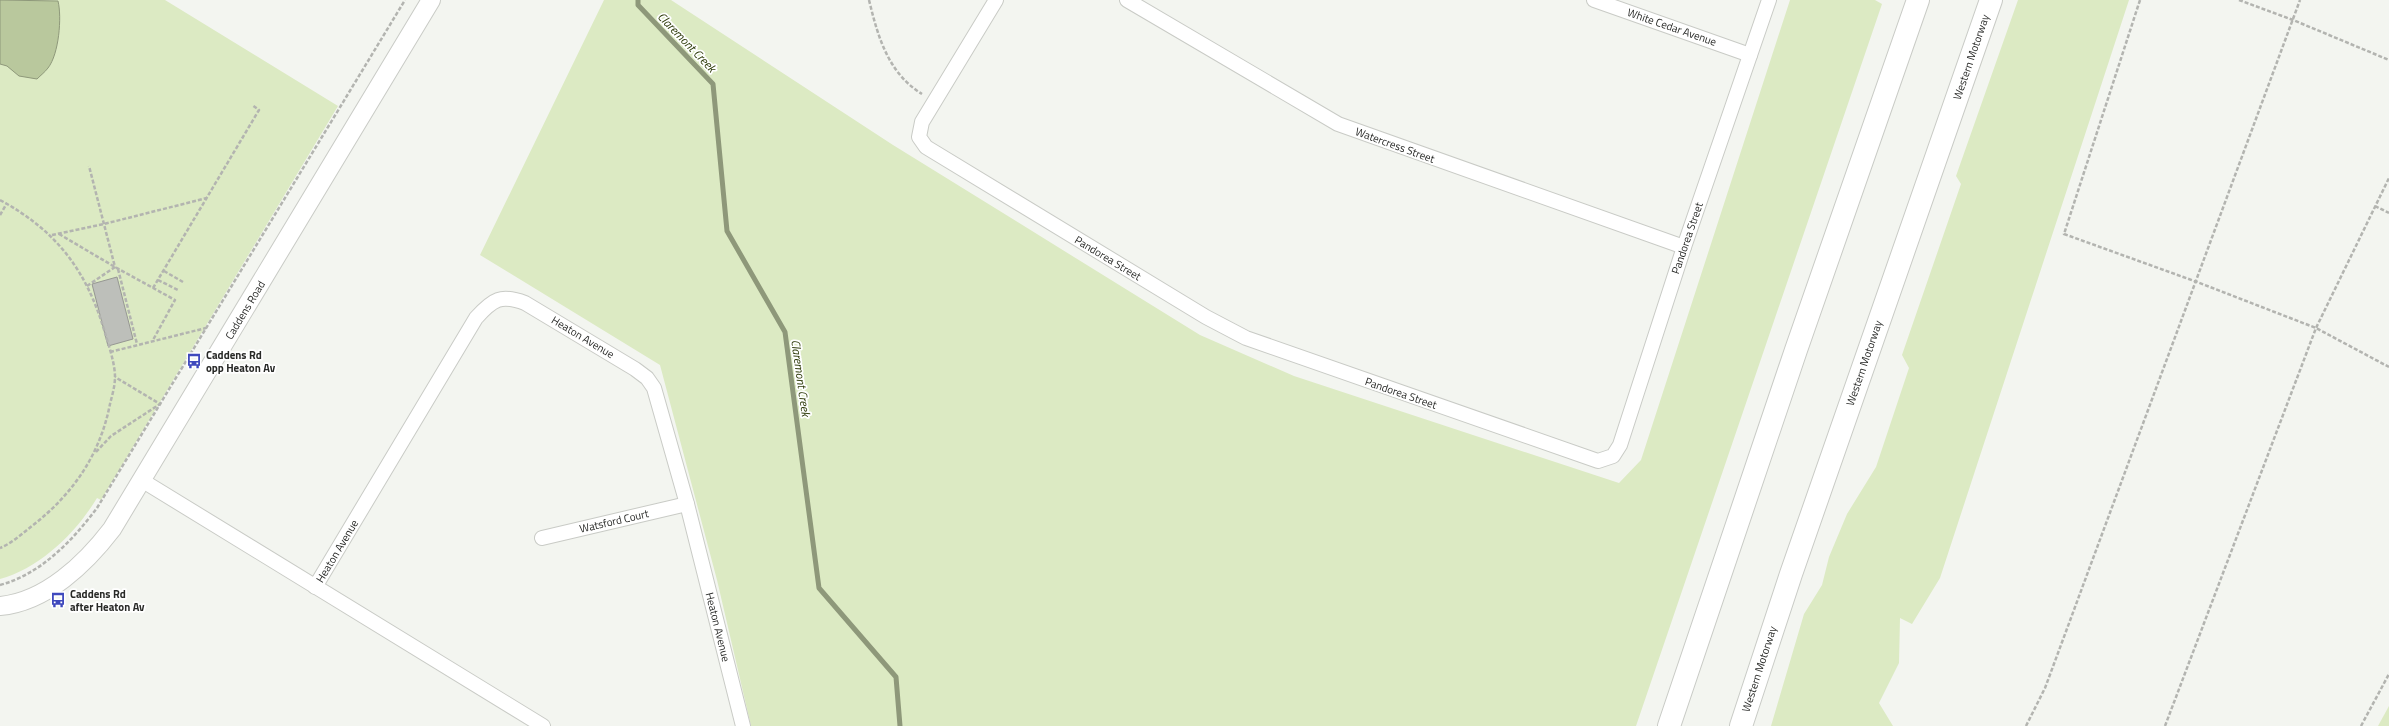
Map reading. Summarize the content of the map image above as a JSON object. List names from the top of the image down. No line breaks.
{"streets":{"highway":["Western Motorway"],"street":["White Cedar Avenue","Watercress Street","Pandorea Street","Caddens Road","Heaton Avenue","Watsford Court"]},"crossings":[["White Cedar Avenue","Pandorea Street"],["Watercress Street","Pandorea Street"],["Caddens Road","Heaton Avenue"],["Heaton Avenue","Watsford Court"]],"water":["Claremont Creek"],"places":{"bus stop":["Caddens Rd opp Heaton Av","Caddens Rd after Heaton Av"]}}
